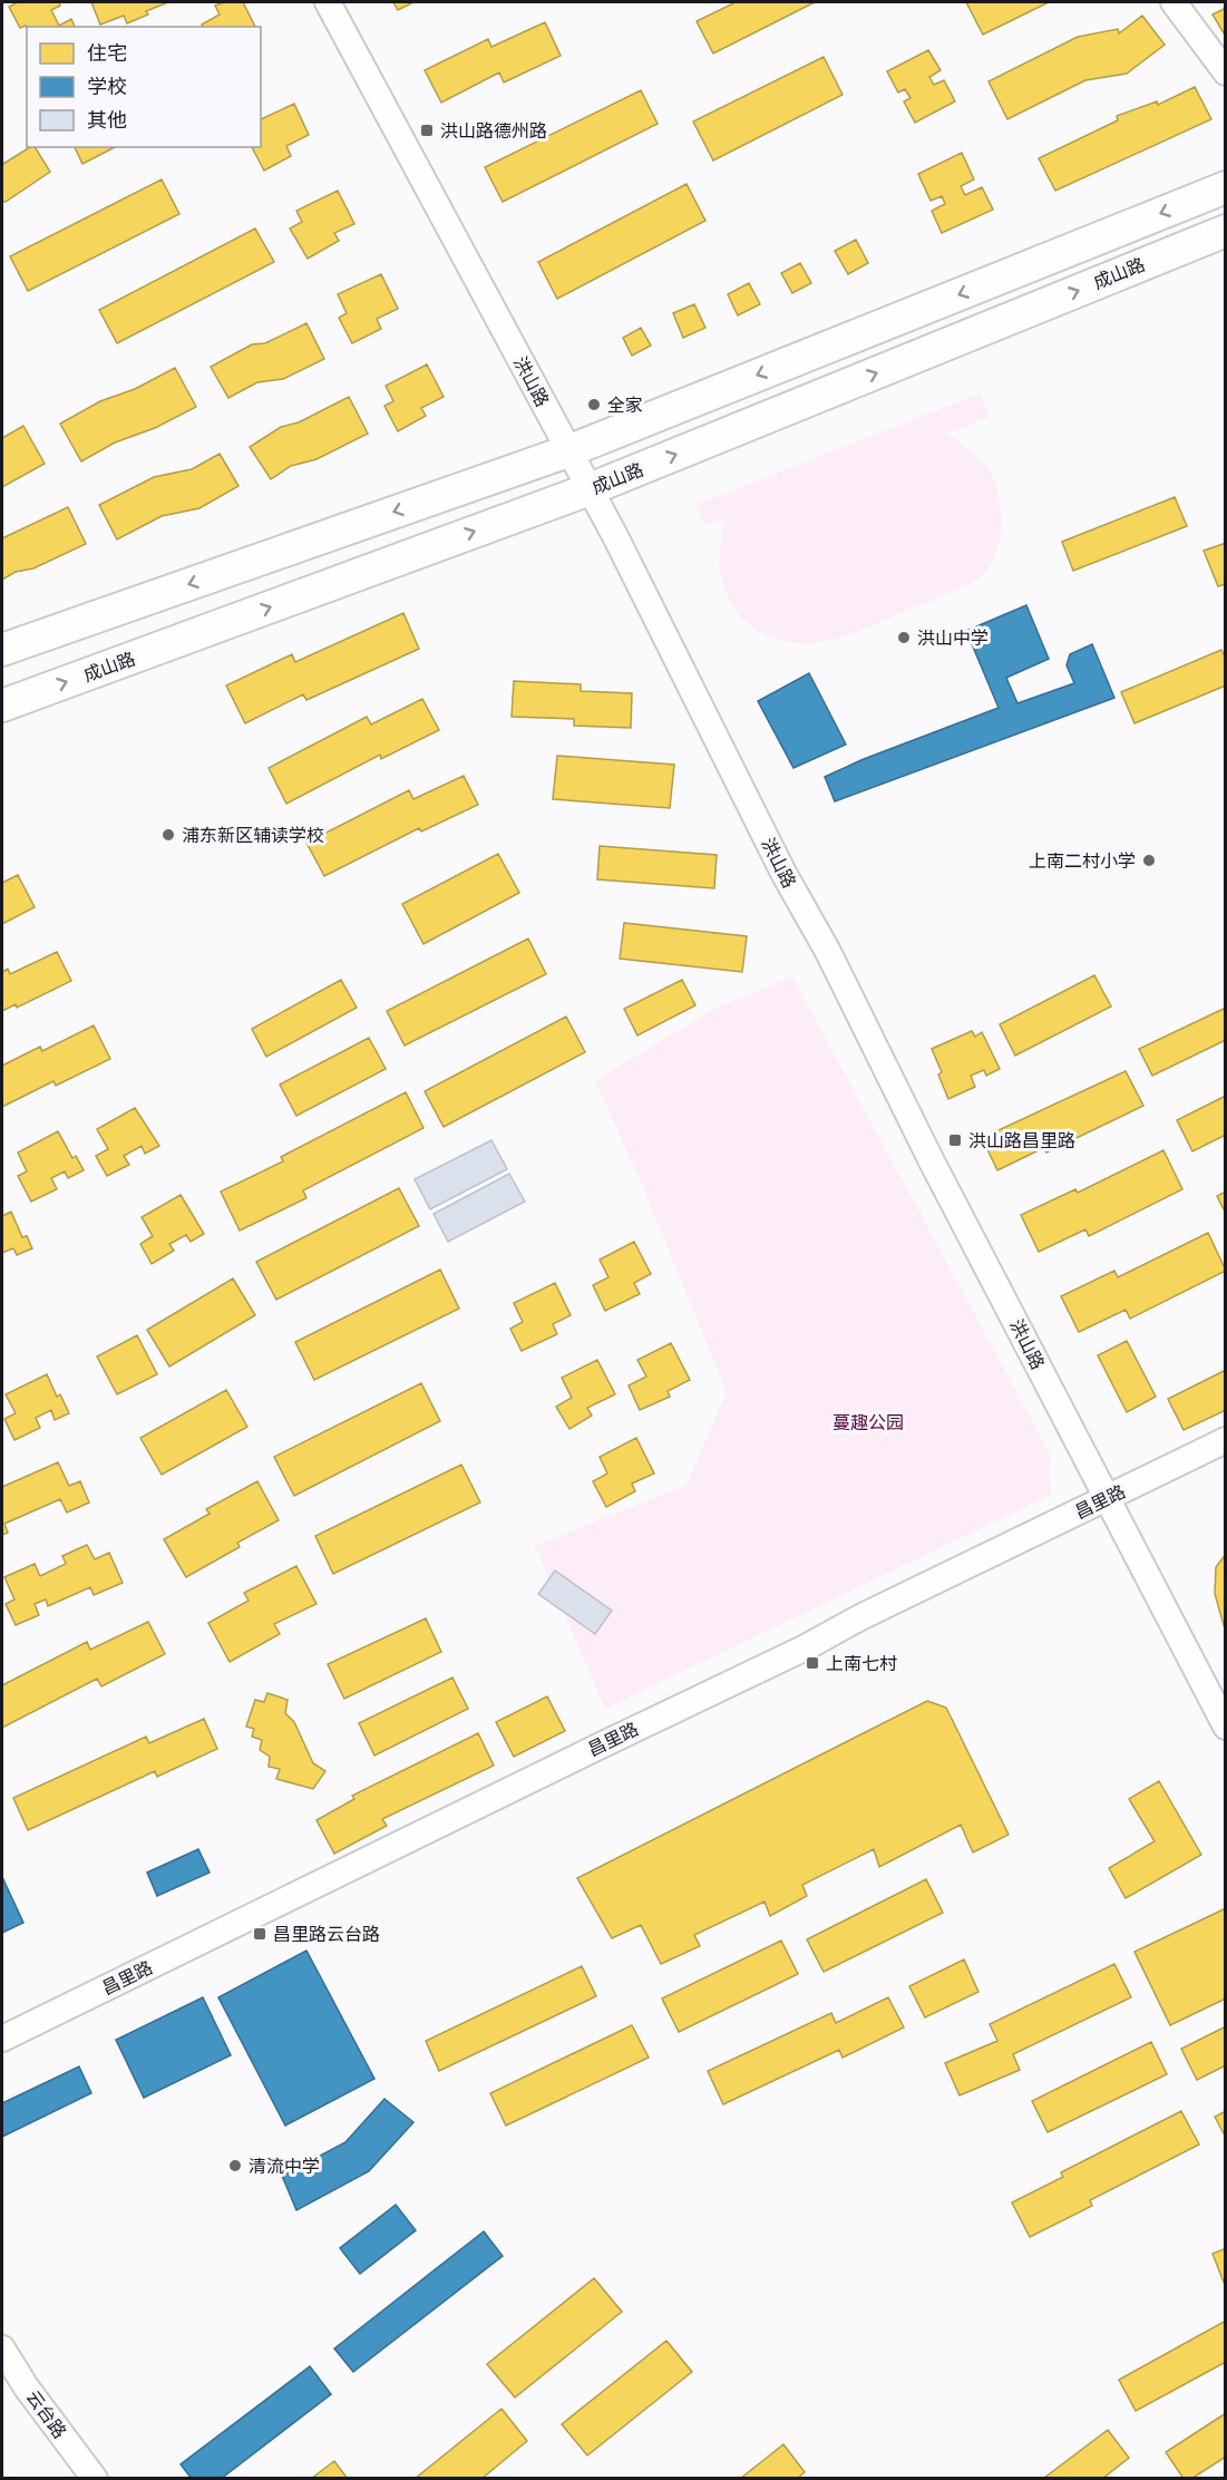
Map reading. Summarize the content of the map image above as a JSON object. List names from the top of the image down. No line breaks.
{"streets":{"main road":["成山路"],"street":["洪山路","昌里路","云台路"]},"crossings":[["成山路","洪山路"],["洪山路","昌里路"]],"parks":["蔓趣公园"],"places":{"transit":["洪山路德州路","洪山路昌里路","上南七村","昌里路云台路"],"other":["全家","洪山中学","浦东新区辅读学校","上南二村小学","清流中学"]},"legend":["住宅","学校","其他"]}
